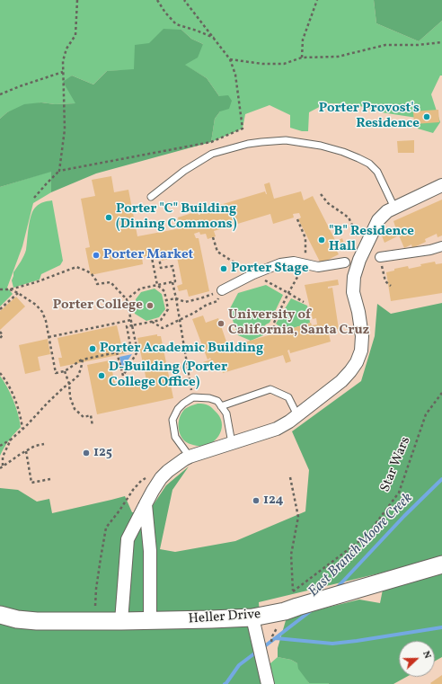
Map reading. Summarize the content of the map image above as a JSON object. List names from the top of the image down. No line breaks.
{"streets":{"main road":["Heller Drive"],"path":["Star Wars"]},"crossings":[["Star Wars","Heller Drive"]],"water":["East Branch Moore Creek"],"places":["Porter Provost's Residence","Porter \"C\" Building (Dining Commons)","\"B\" Residence Hall","Porter Market","Porter Stage","Porter College","University of California, Santa Cruz","Porter Academic Building","D-Building (Porter College Office)","125","124"],"north":"right"}
